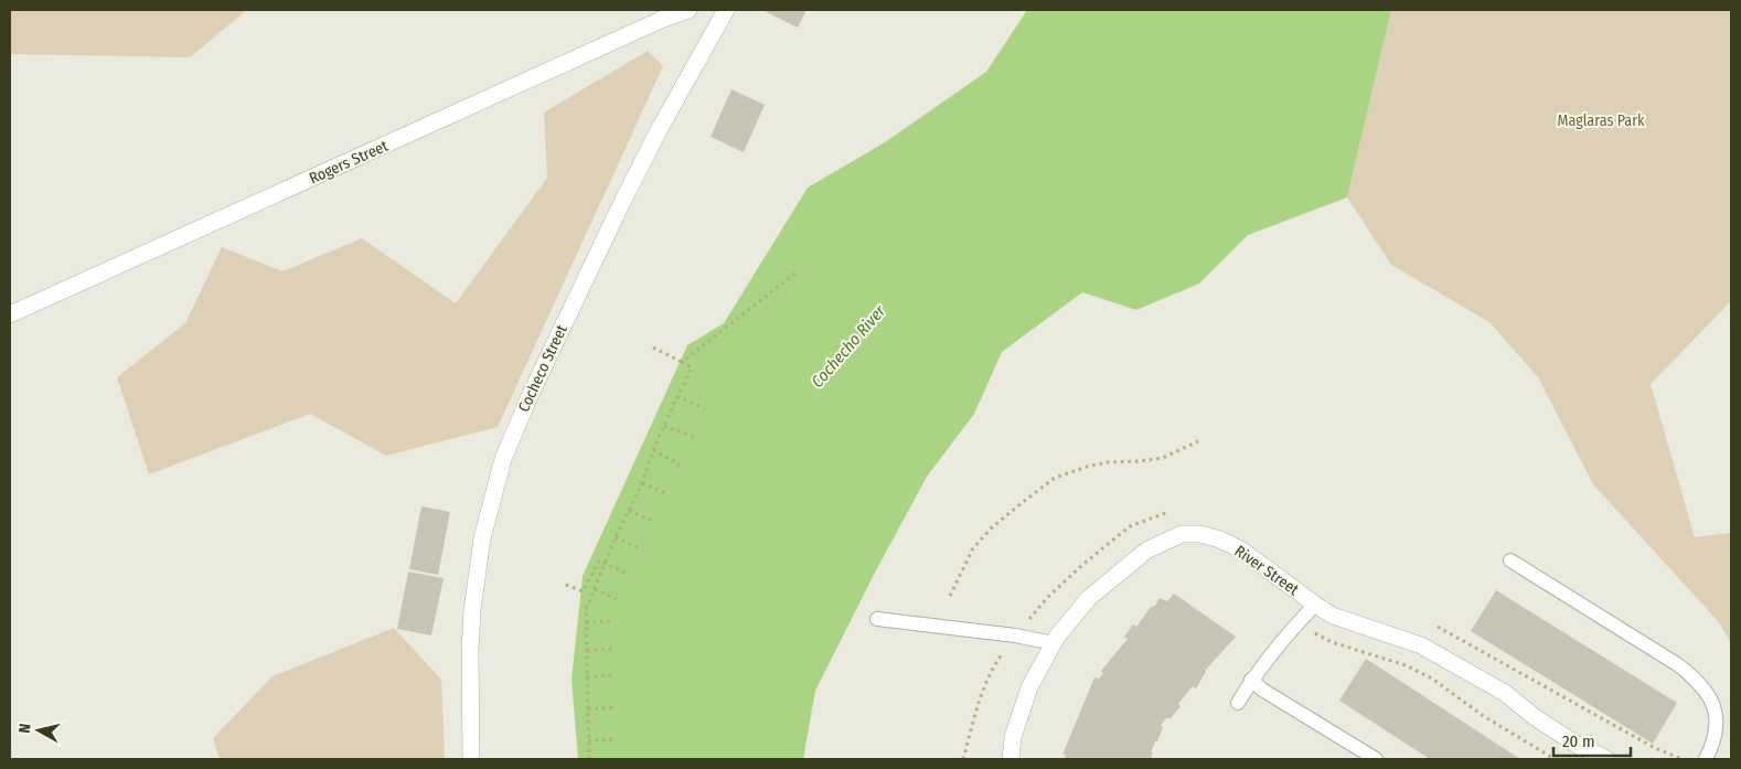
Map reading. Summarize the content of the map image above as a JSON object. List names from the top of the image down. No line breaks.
{"streets":{"street":["Rogers Street","Cocheco Street","River Street"]},"water":["Cochecho River"],"parks":["Maglaras Park"],"scale_bar":"20 m","north":"left"}
